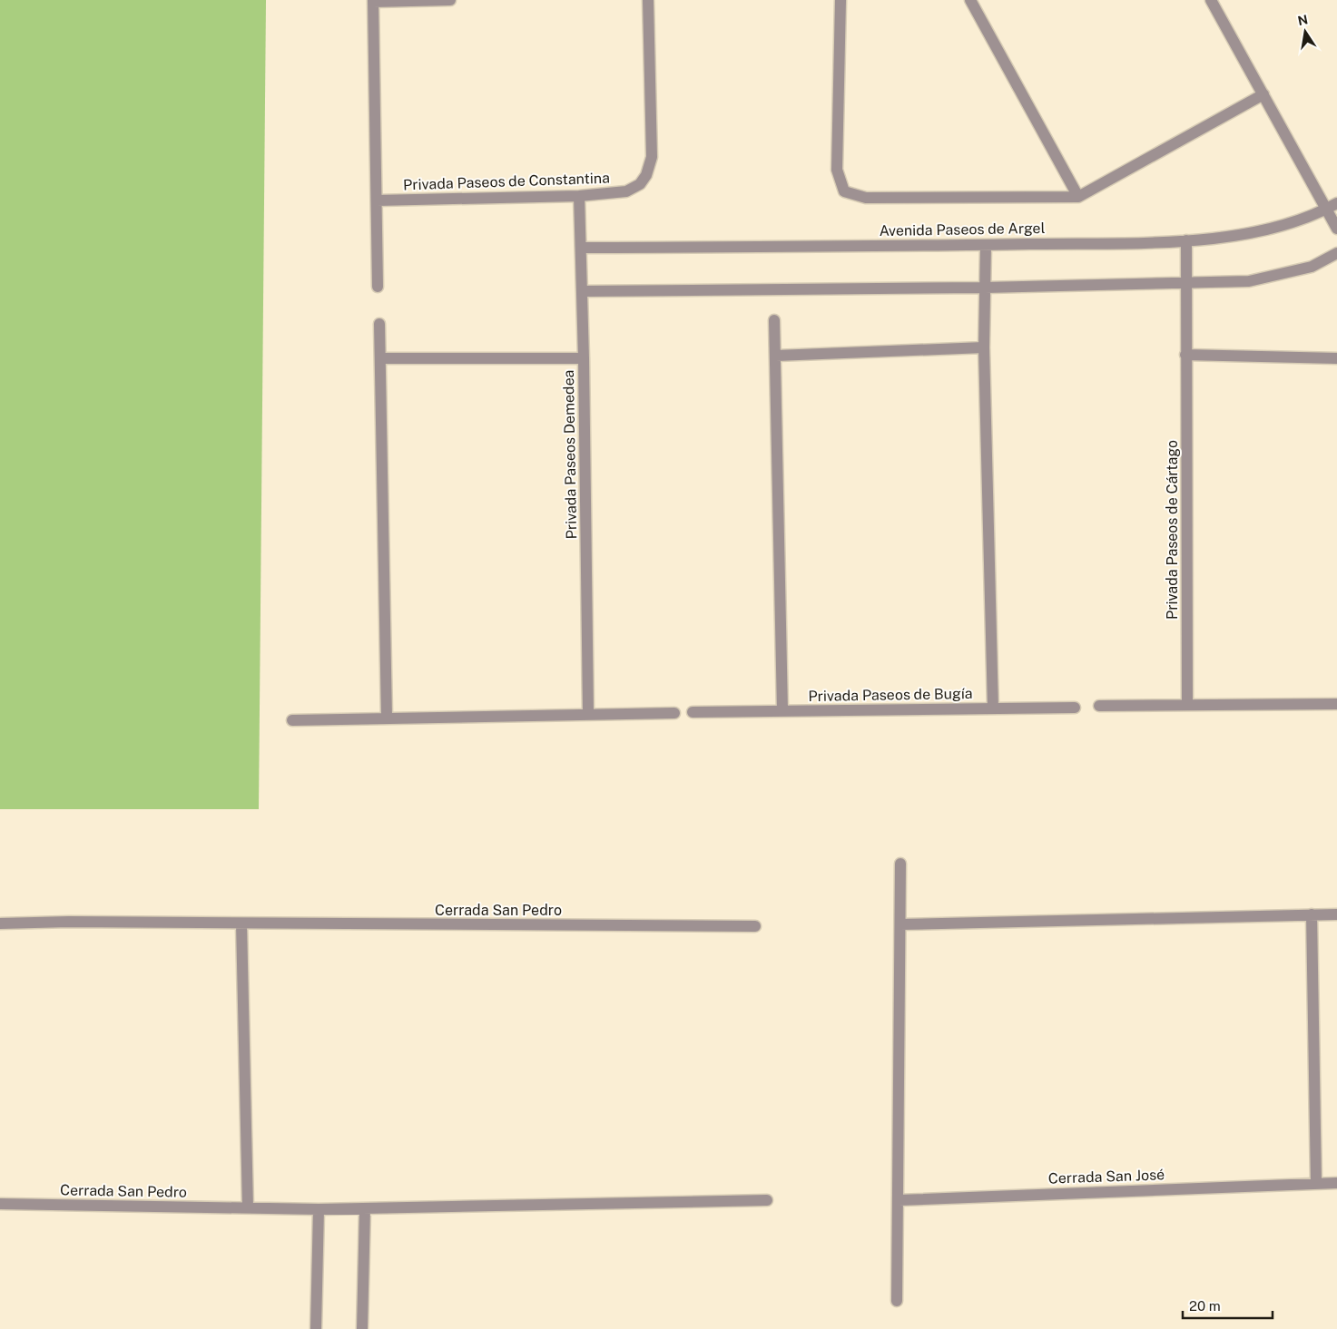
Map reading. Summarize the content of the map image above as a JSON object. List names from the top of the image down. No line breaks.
{"streets":{"street":["Privada Paseos de Constantina","Avenida Paseos de Argel","Privada Paseos Demedea","Privada Paseos de Cártago","Privada Paseos de Bugía","Cerrada San Pedro","Cerrada San José"]},"crossings":[["Privada Paseos de Constantina","Privada Paseos Demedea"],["Avenida Paseos de Argel","Privada Paseos Demedea"],["Avenida Paseos de Argel","Privada Paseos de Cártago"],["Avenida Paseos de Argel","Privada Paseos de Bugía"]],"scale_bar":"20 m","north":"top"}
